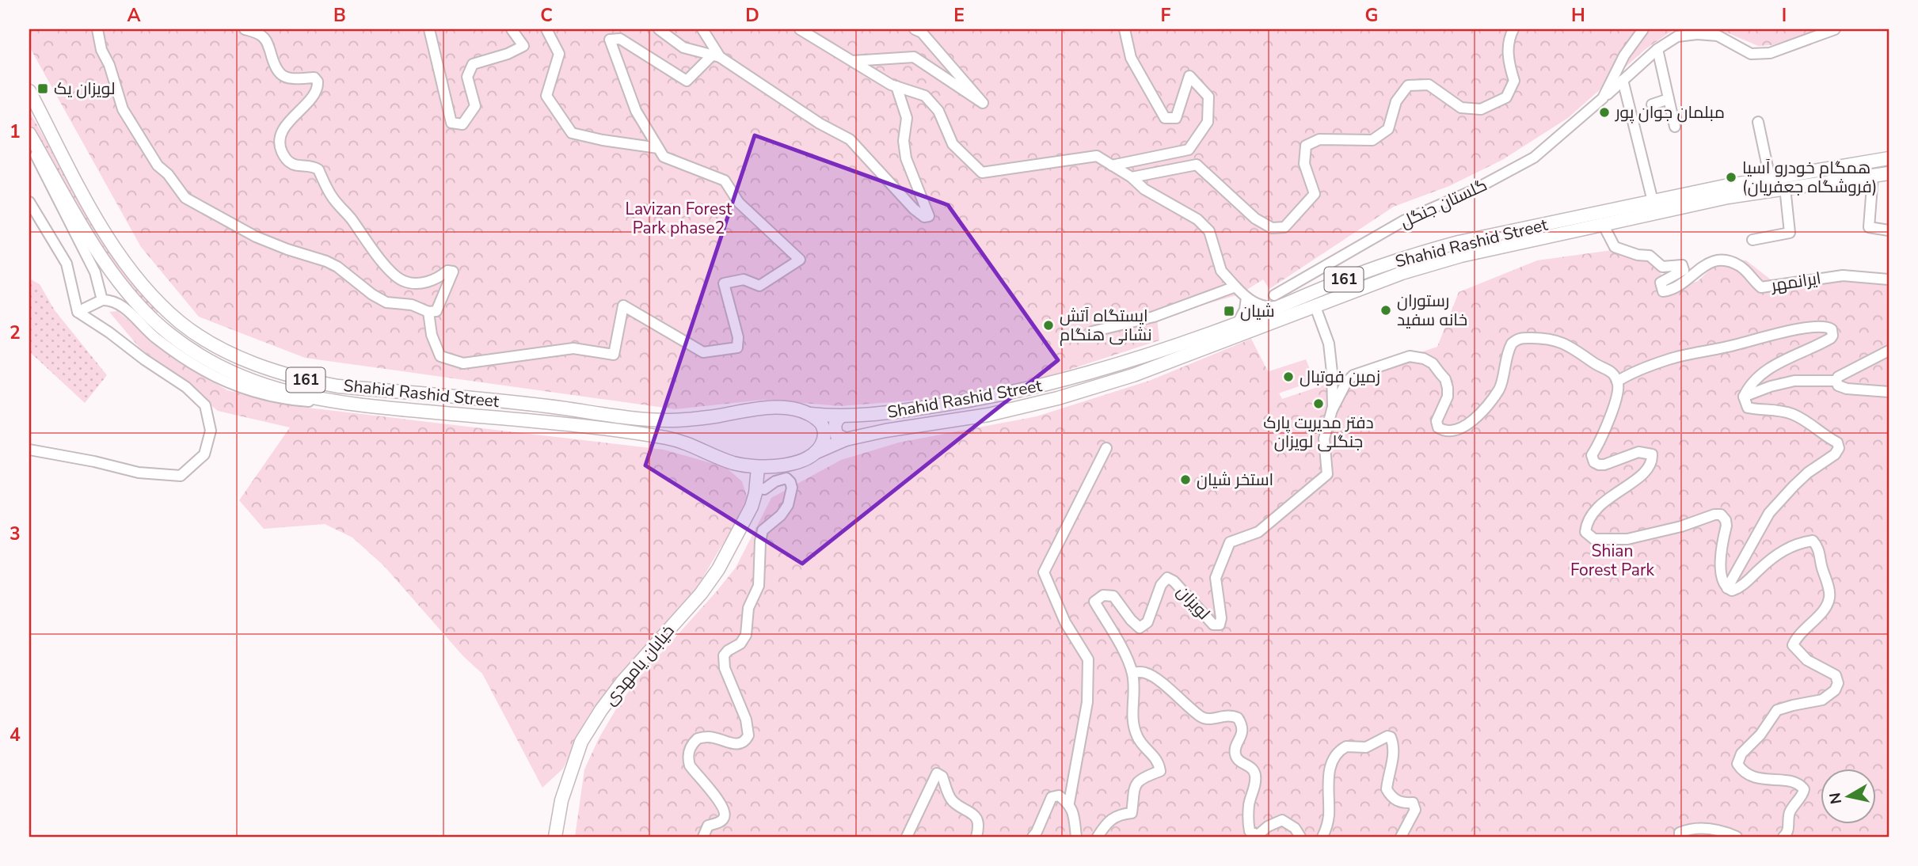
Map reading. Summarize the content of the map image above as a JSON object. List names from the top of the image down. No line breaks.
{"streets":{"main road":["Shahid Rashid Street","161","خیابان یامهدی"],"street":["گلستان جنگل","ایرانمهر","لویزان"]},"crossings":[["گلستان جنگل","Shahid Rashid Street"],["Shahid Rashid Street","ایرانمهر"],["Shahid Rashid Street","لویزان"],["Shahid Rashid Street","خیابان یامهدی"]],"parks":["Lavizan Forest Park phase2","Shian Forest Park"],"places":{"transit":["لویزان یک","شیان"],"other":["مبلمان جوان پور","همگام خودرو آسیا (فروشگاه جعفریان)","رستوران خانه سفید","ایستگاه آتش نشانی هنگام","زمین فوتبال","دفتر مدیریت پارک جنگلی لویزان","استخر شیان"]},"north":"left","grid":{"columns":["A","B","C","D","E","F","G","H","I"],"rows":["1","2","3","4"]}}
